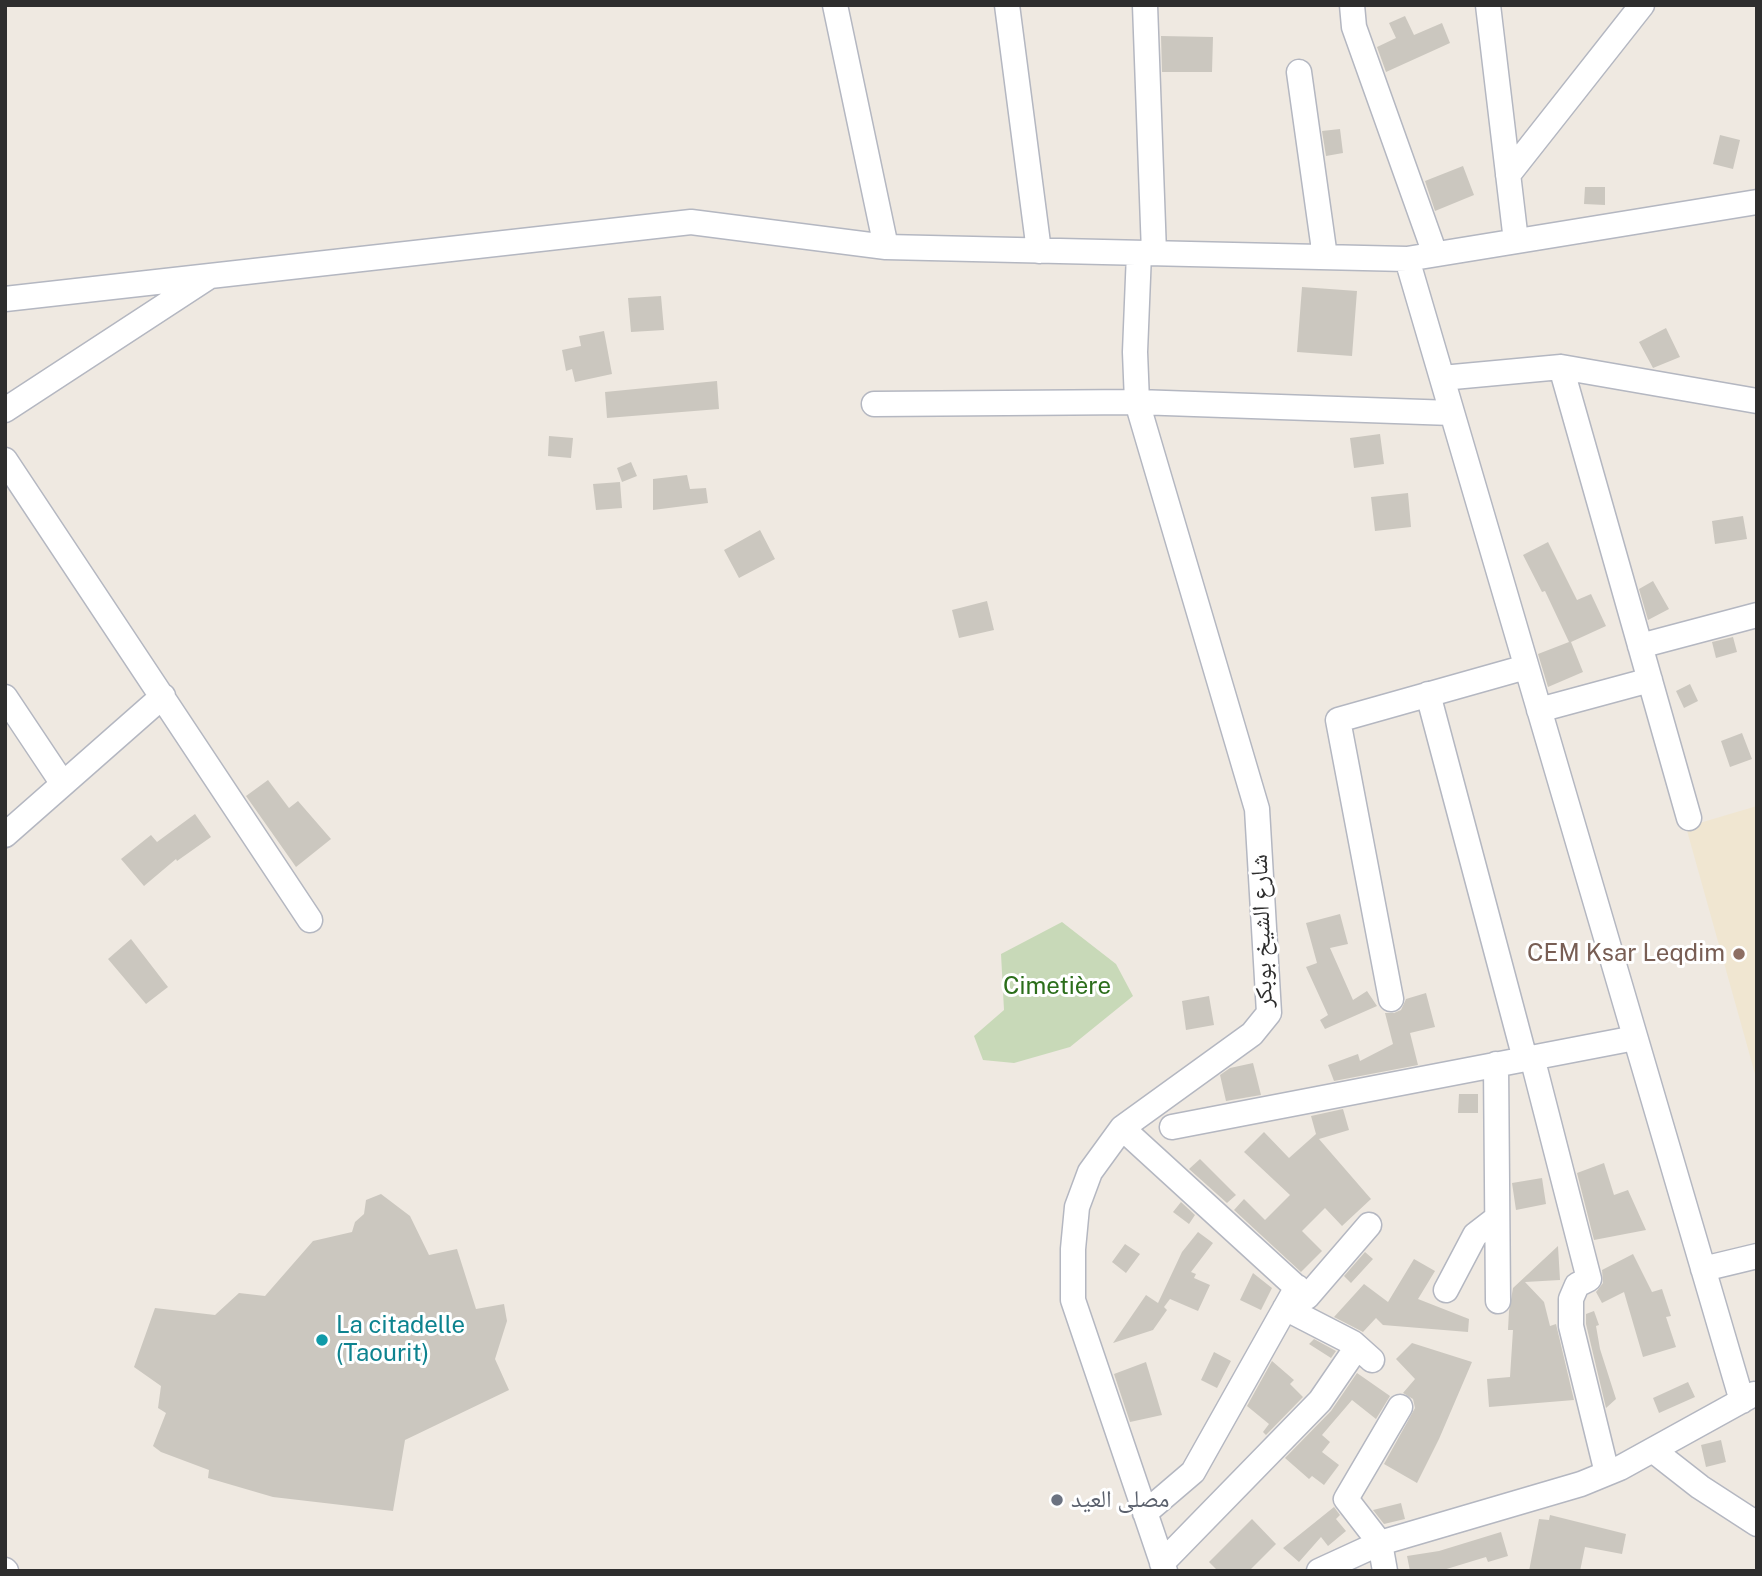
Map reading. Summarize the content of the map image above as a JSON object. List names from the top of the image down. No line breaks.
{"streets":{"street":["شارع الشيخ بوبكر"]},"parks":["Cimetière"],"places":["CEM Ksar Leqdim","La citadelle (Taourit)","مصلى العيد"]}
